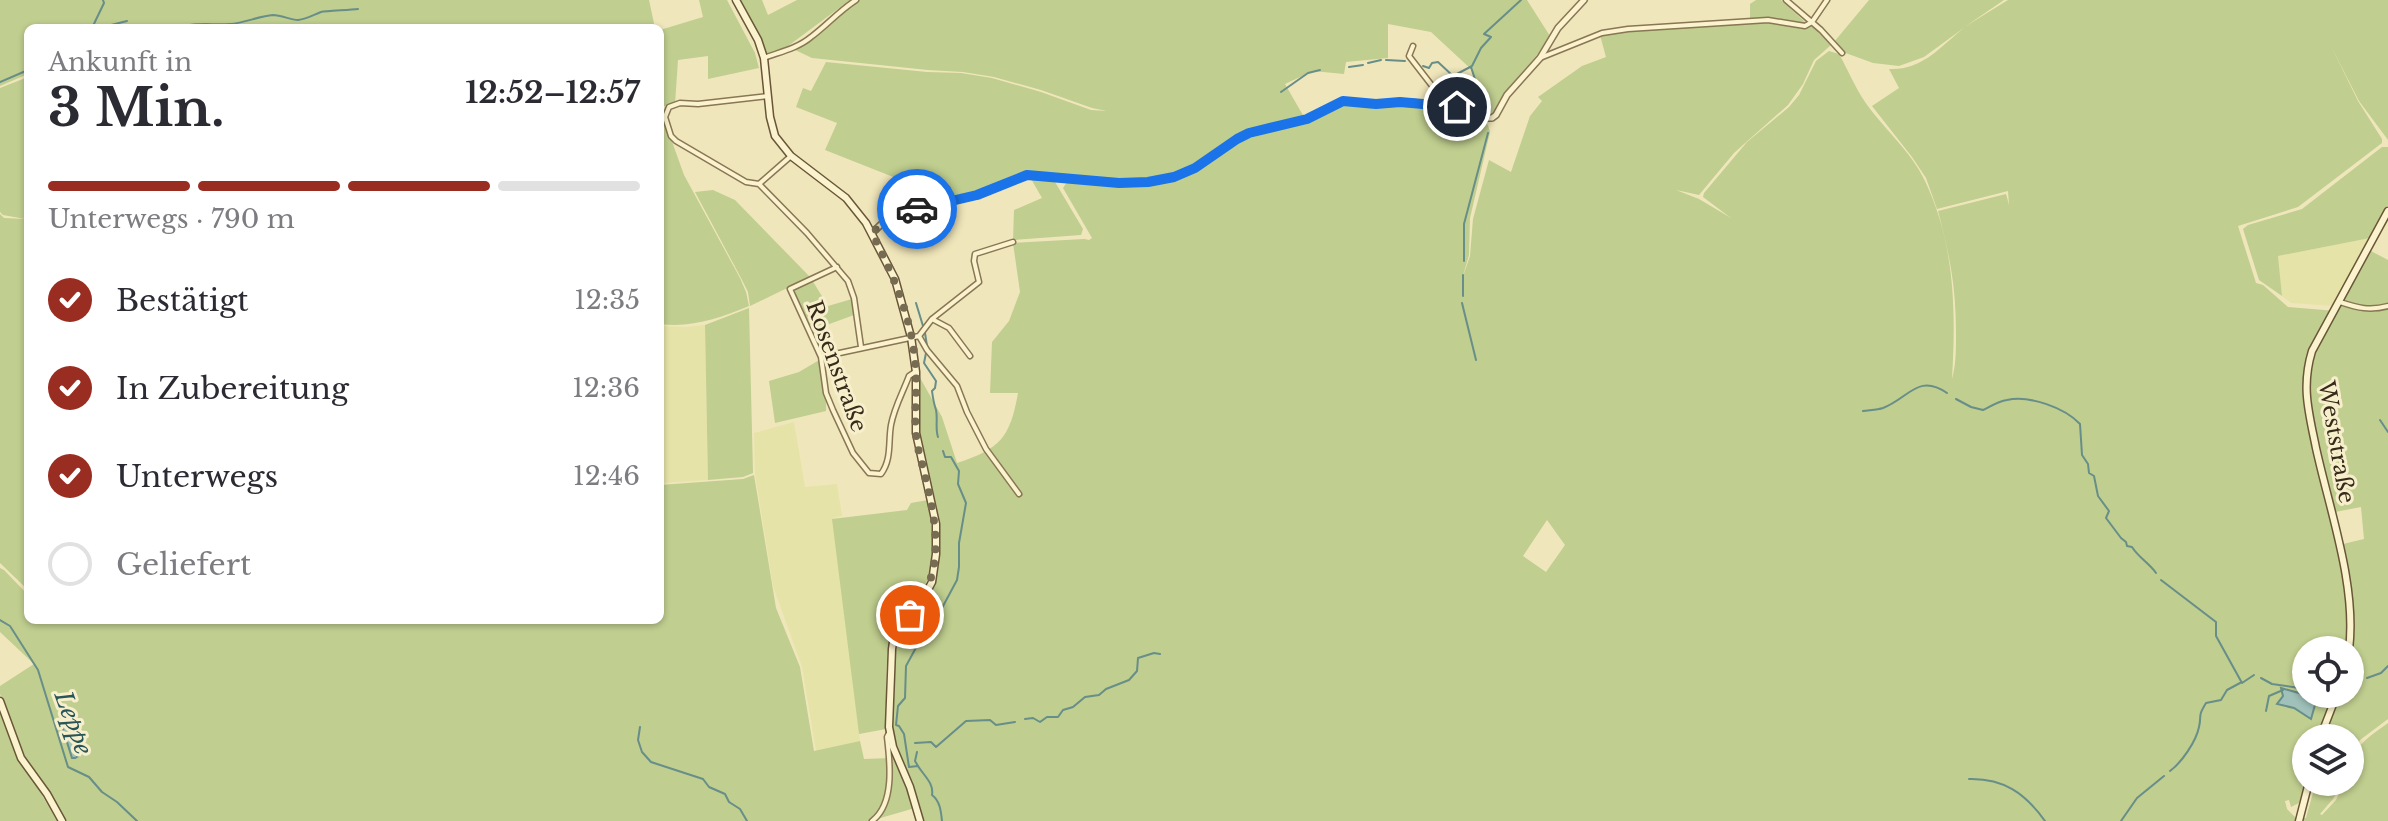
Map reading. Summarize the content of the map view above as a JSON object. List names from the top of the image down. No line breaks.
{"streets":{"main road":["Weststraße"],"street":["Rosenstraße"]},"water":["Leppe"],"page":{"heading":["3 Min.","Ankunft in","12:52–12:57"],"bar":"Unterwegs · 790 m","list":[["Bestätigt","12:35"],["In Zubereitung","12:36"],["Unterwegs","12:46"],"Geliefert"]}}
